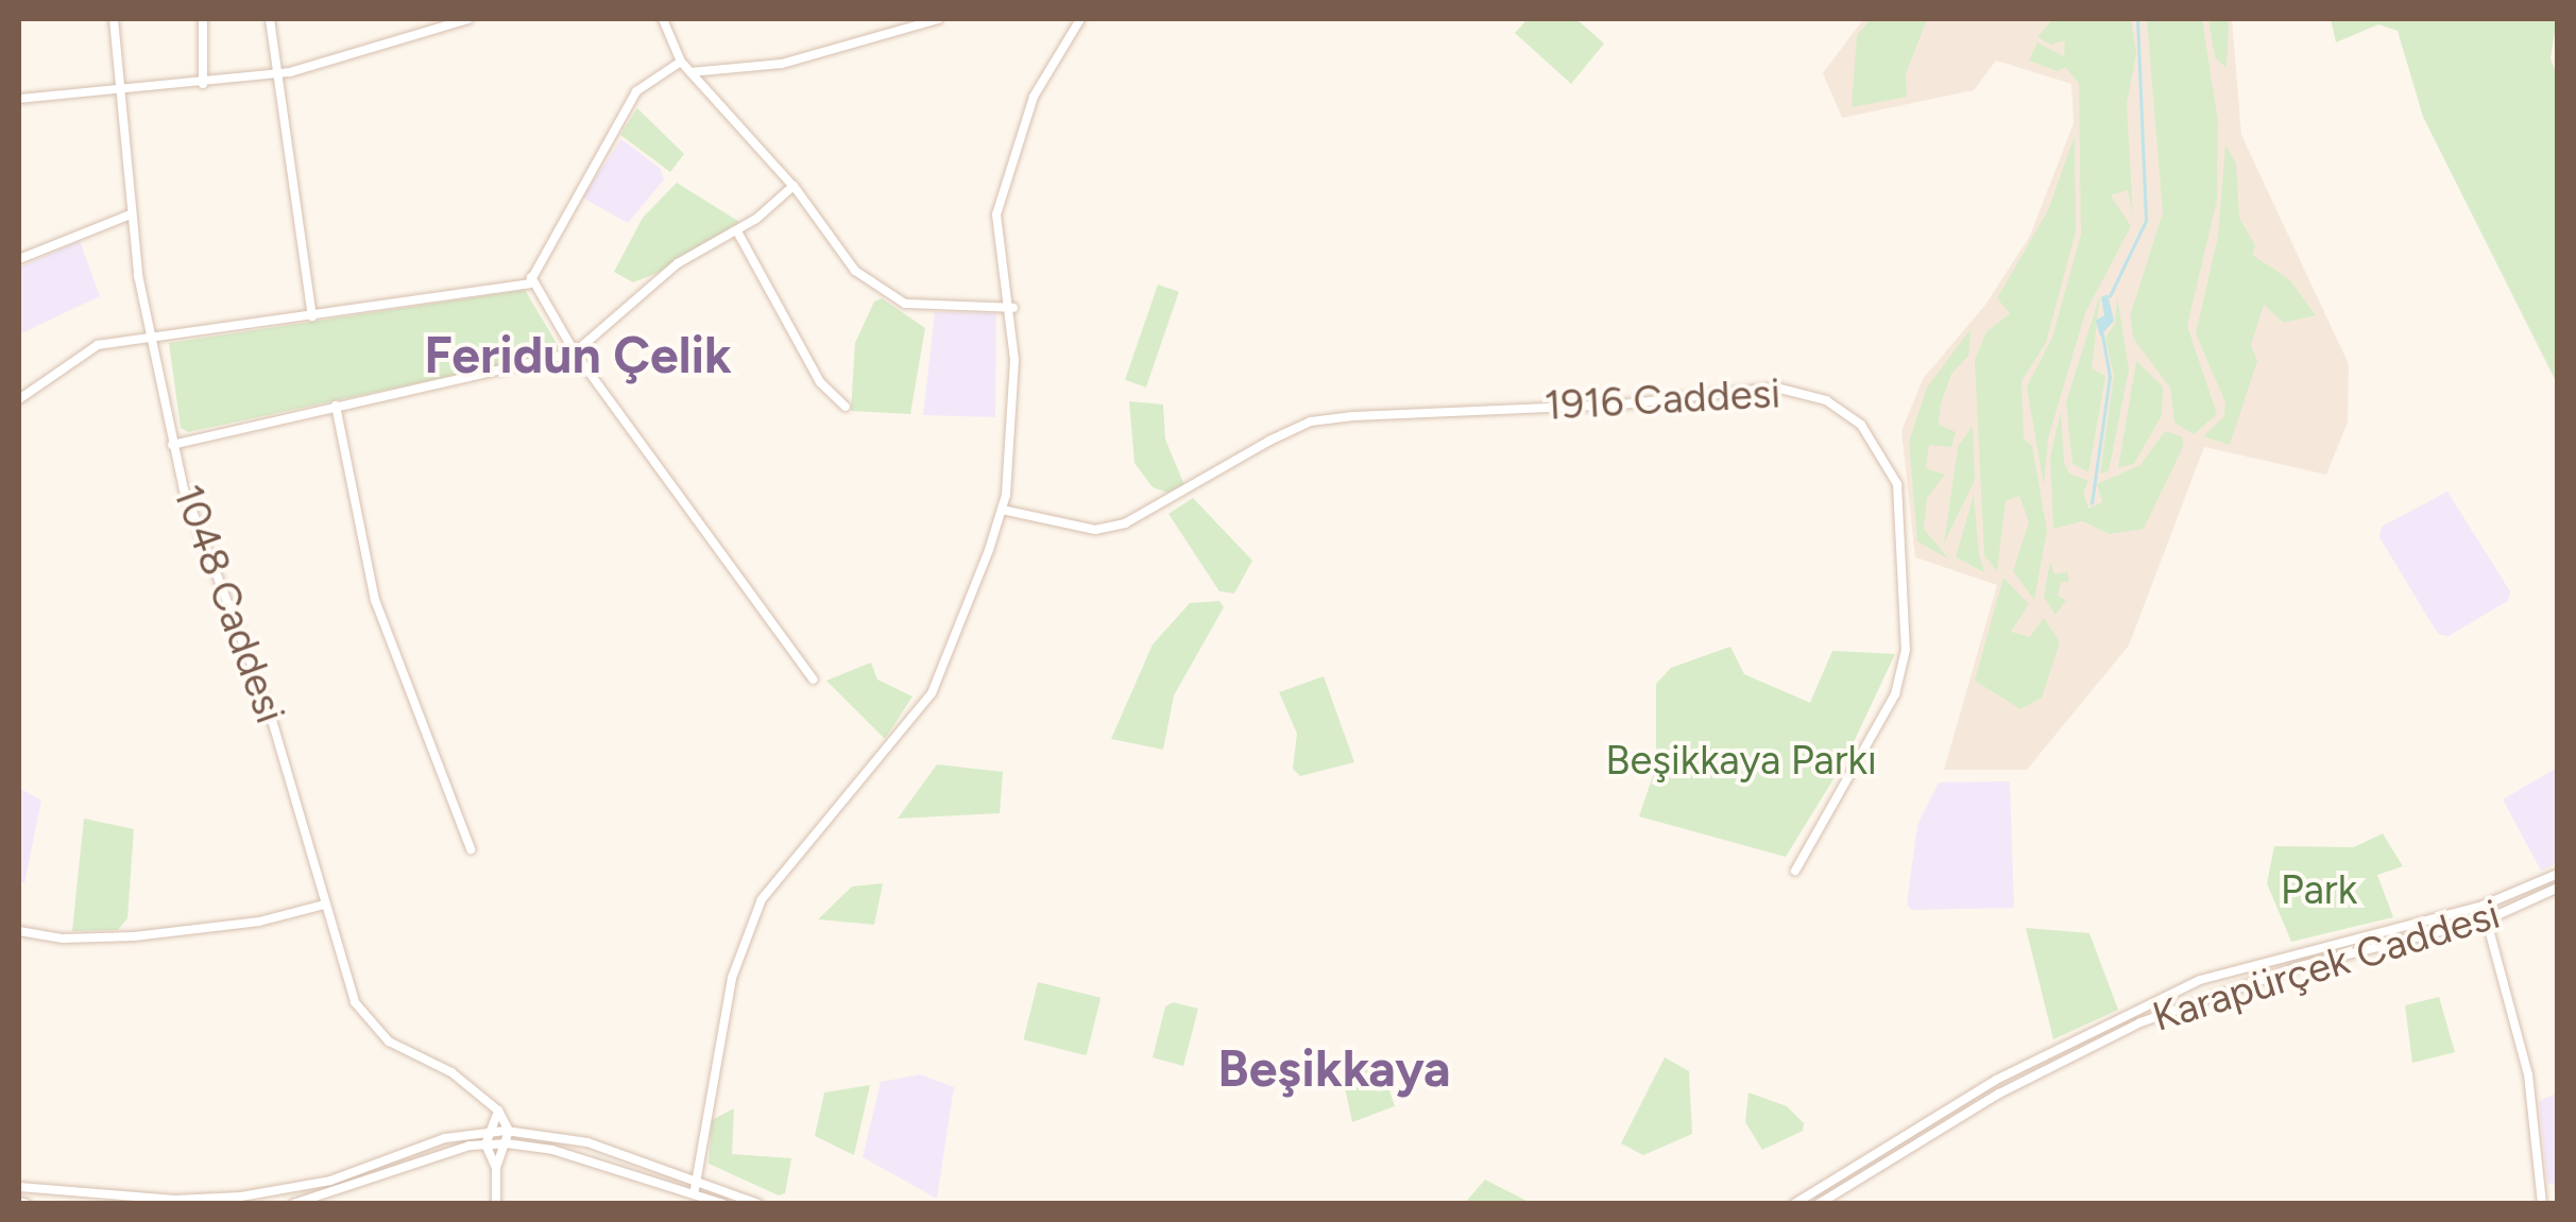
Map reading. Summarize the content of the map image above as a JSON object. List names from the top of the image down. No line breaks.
{"streets":{"street":["1916 Caddesi","1048 Caddesi","Karapürçek Caddesi"]},"districts":["Feridun Çelik","Beşikkaya"],"parks":["Beşikkaya Parkı","Park"]}
